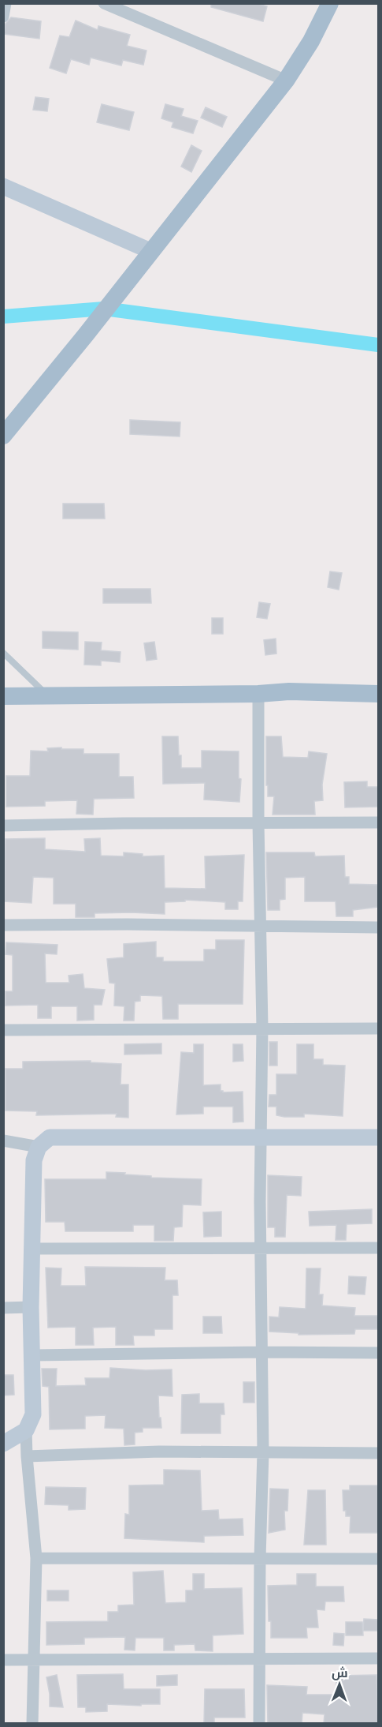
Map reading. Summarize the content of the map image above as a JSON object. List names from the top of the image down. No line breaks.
{"north":"top"}
